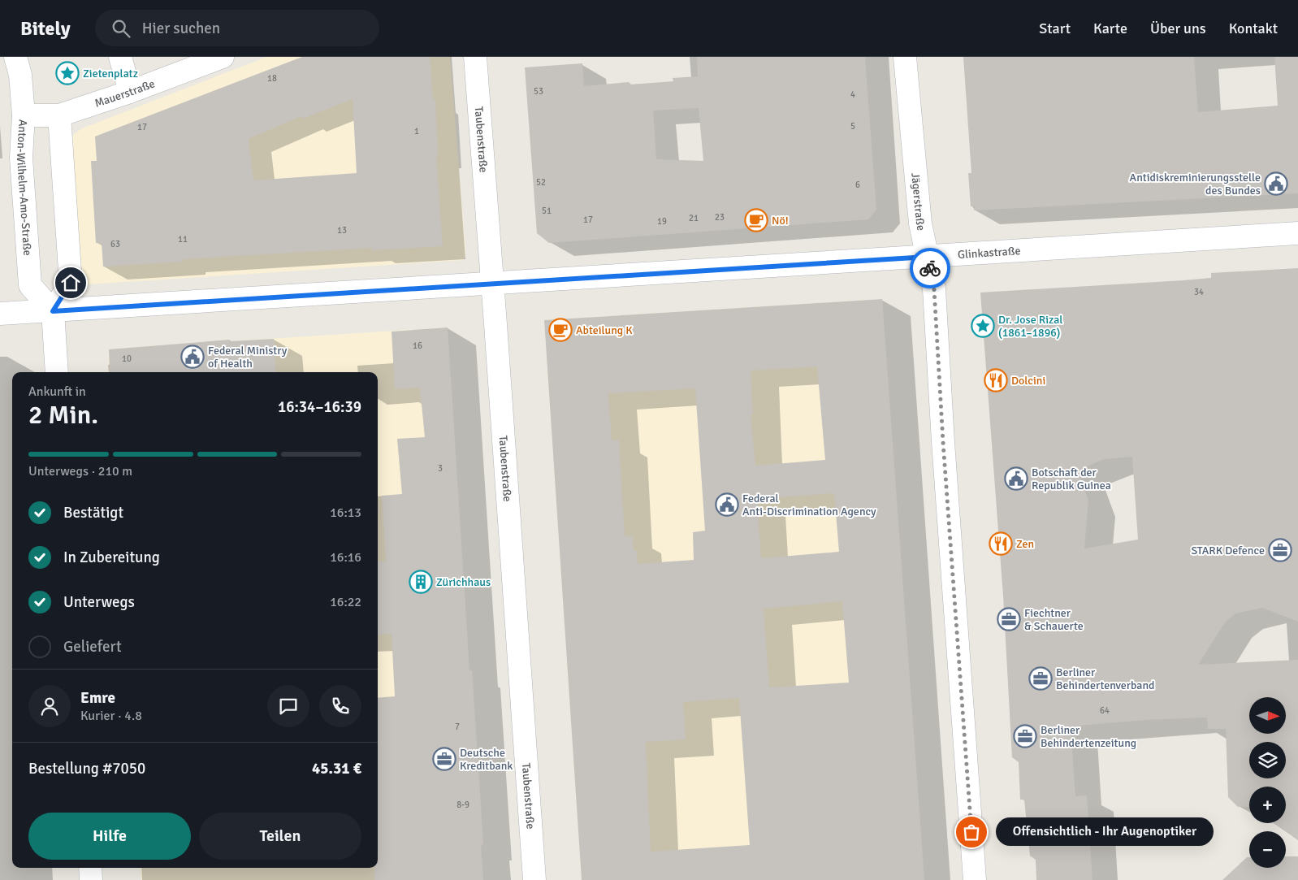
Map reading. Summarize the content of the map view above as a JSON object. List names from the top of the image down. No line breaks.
{"streets":{"street":["Mauerstraße","Taubenstraße","Anton-Wilhelm-Amo-Straße","Jägerstraße","Glinkastraße"]},"crossings":[["Mauerstraße","Anton-Wilhelm-Amo-Straße"],["Taubenstraße","Glinkastraße"],["Anton-Wilhelm-Amo-Straße","Glinkastraße"],["Jägerstraße","Glinkastraße"]],"places":{"place":["Zietenplatz","Dr. Jose Rizal (1861–1896)"],"public building":["Antidiskreminierungsstelle des Bundes","Federal Ministry of Health","Botschaft der Republik Guinea","Federal Anti-Discrimination Agency"],"cafe":["Nö!","Abteilung K"],"restaurant":["Dolcini","Zen"],"office":["STARK Defence","Fiechtner & Schauerte","Berliner Behindertenverband","Berliner Behindertenzeitung","Deutsche Kreditbank"],"building":["Zürichhaus"],"other":["Offensichtlich - Ihr Augenoptiker"]},"house_numbers":["18","53","4","5","17","1","52","6","51","23","21","17","19","13","11","63","34","16","10","3","64","7","8-9"],"north":"right","page":{"header":"Bitely","search":"Hier suchen","nav":["Start","Karte","Über uns","Kontakt"],"heading":["2 Min.","Ankunft in","16:34–16:39"],"panel":["Emre","Kurier · 4.8","Bestellung #7050","45.31 €"],"bar":"Unterwegs · 210 m","list":[["Bestätigt","16:13"],["In Zubereitung","16:16"],["Unterwegs","16:22"],"Geliefert"],"map_buttons":["+","−"],"buttons":["Hilfe","Teilen"],"bubble":"Offensichtlich - Ihr Augenoptiker"}}
